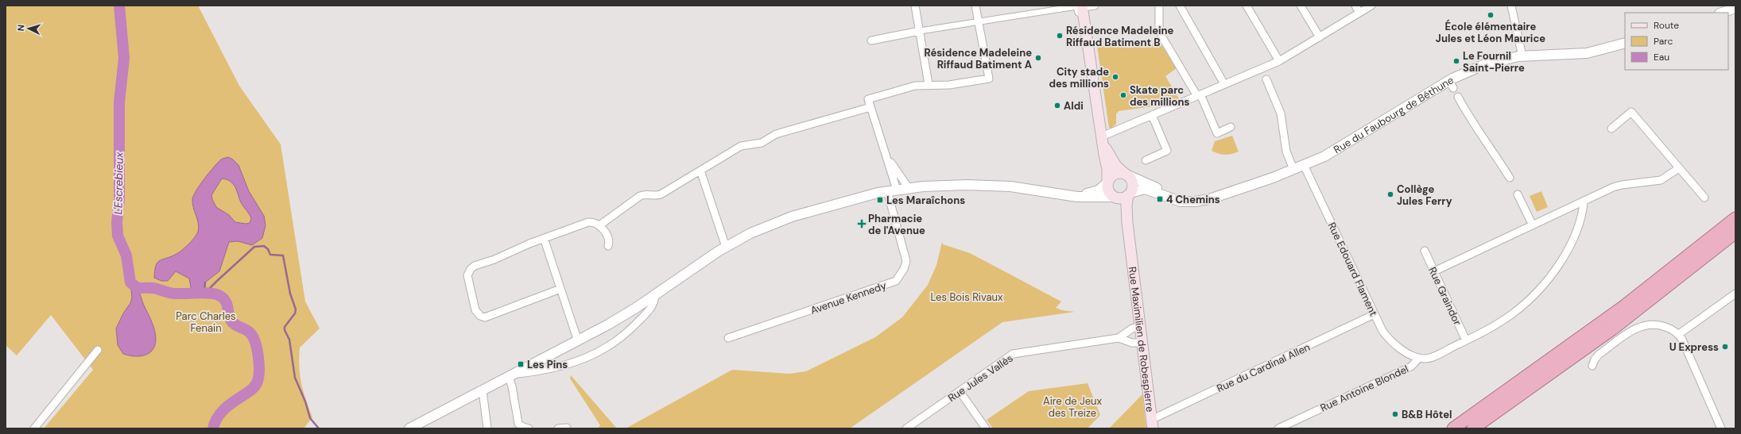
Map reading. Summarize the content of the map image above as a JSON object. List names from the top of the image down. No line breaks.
{"streets":{"main road":["Rue du Faubourg de Béthune","Rue Maximilien de Robespierre"],"street":["Rue Edouard Flament","Rue Graindor","Avenue Kennedy","Rue du Cardinal Allen","Rue Jules Vallès","Rue Antoine Blondel"]},"crossings":[["Rue du Faubourg de Béthune","Rue Edouard Flament"],["Rue du Faubourg de Béthune","Rue Maximilien de Robespierre"],["Rue Edouard Flament","Rue du Cardinal Allen"],["Rue Edouard Flament","Rue Antoine Blondel"],["Rue Graindor","Rue Antoine Blondel"],["Rue Maximilien de Robespierre","Rue du Cardinal Allen"],["Rue Maximilien de Robespierre","Rue Jules Vallès"]],"water":["L'Escrebieux"],"parks":["Les Bois Rivaux","Parc Charles Fenain","Aire de Jeux des Treize"],"places":{"other":["École élémentaire Jules et Léon Maurice","Résidence Madeleine Riffaud Batiment B","Résidence Madeleine Riffaud Batiment A","Le Fournil Saint-Pierre","City stade des millions","Skate parc des millions","Aldi","Collège Jules Ferry","U Express","B&B Hôtel"],"transit":["4 Chemins","Les Maraîchons","Les Pins"],"health":["Pharmacie de l'Avenue"]},"legend":["Route","Parc","Eau"],"north":"left"}
